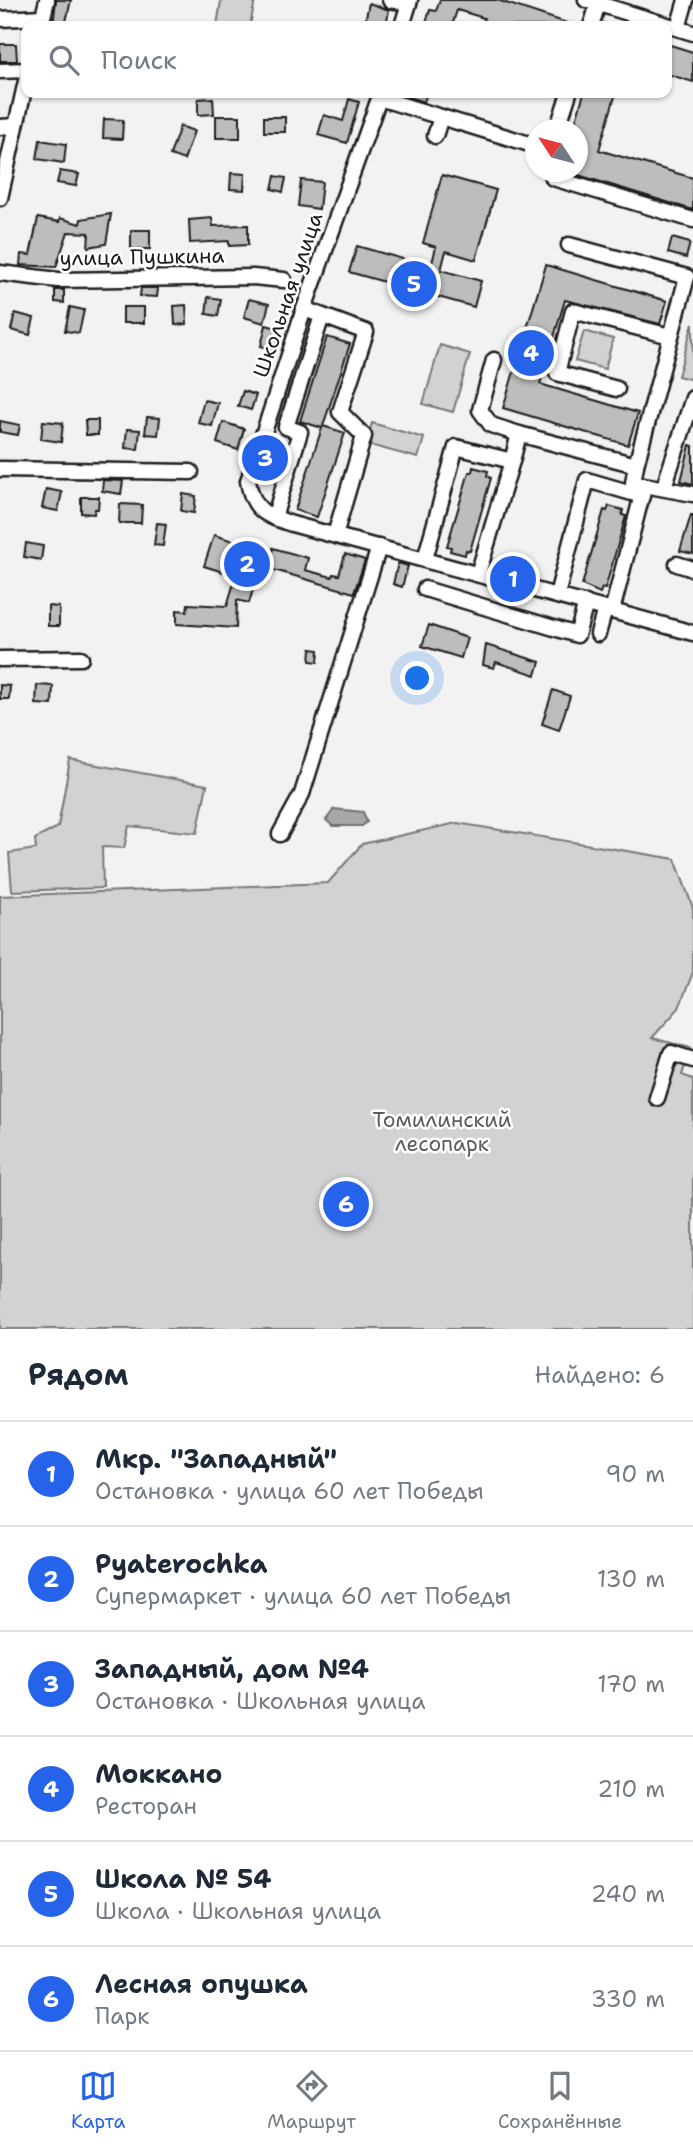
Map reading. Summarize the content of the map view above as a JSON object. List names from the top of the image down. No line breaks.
{"streets":{"street":["улица Пушкина","Школьная улица"]},"parks":["Томилинский лесопарк"],"north":"top left","page":{"search":"Поиск","pins":["5","4","3","2","1","6"],"heading":["Рядом","Найдено: 6"],"list":[{"mark":"1","name":"Мкр. \"Западный\"","note":"Остановка · улица 60 лет Победы","value":"90 m"},{"mark":"2","name":"Pyaterochka","note":"Супермаркет · улица 60 лет Победы","value":"130 m"},{"mark":"3","name":"Западный, дом №4","note":"Остановка · Школьная улица","value":"170 m"},{"mark":"4","name":"Моккано","note":"Ресторан","value":"210 m"},{"mark":"5","name":"Школа № 54","note":"Школа · Школьная улица","value":"240 m"},{"mark":"6","name":"Лесная опушка","note":"Парк","value":"330 m"}],"nav":["Карта","Маршрут","Сохранённые"]}}
